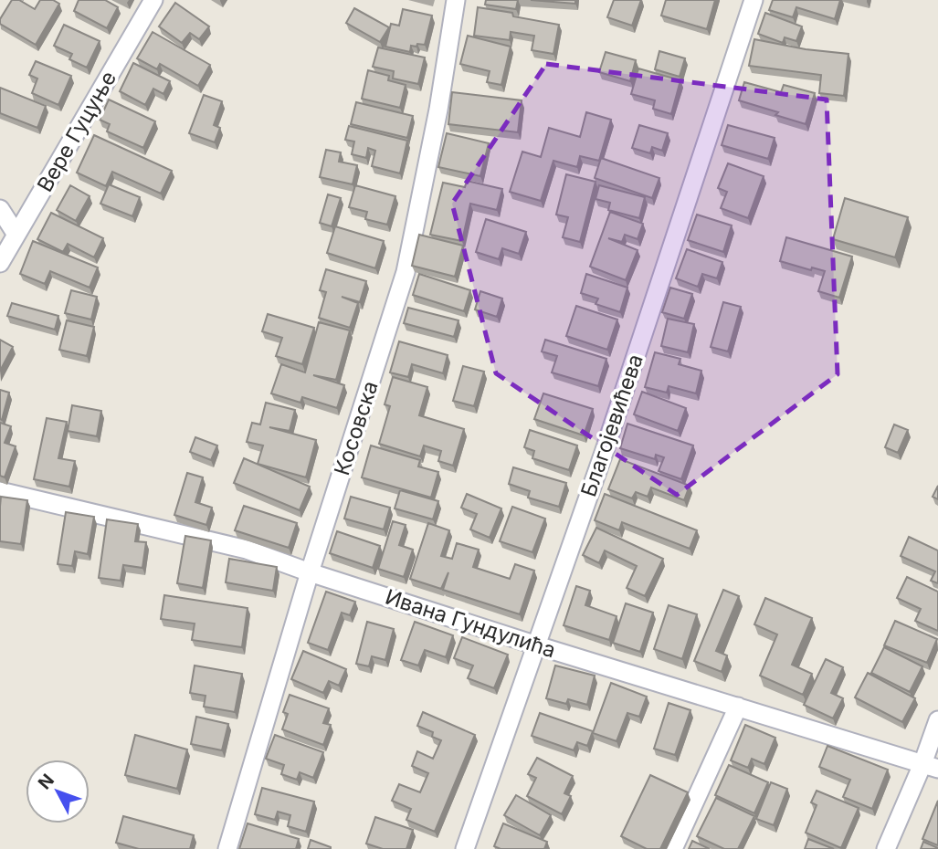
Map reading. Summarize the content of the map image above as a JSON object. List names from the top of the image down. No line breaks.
{"streets":{"street":["Вере Гуцуње","Благојевићева","Косовска","Ивана Гундулића"]},"crossings":[["Благојевићева","Ивана Гундулића"],["Косовска","Ивана Гундулића"]],"north":"top left"}
